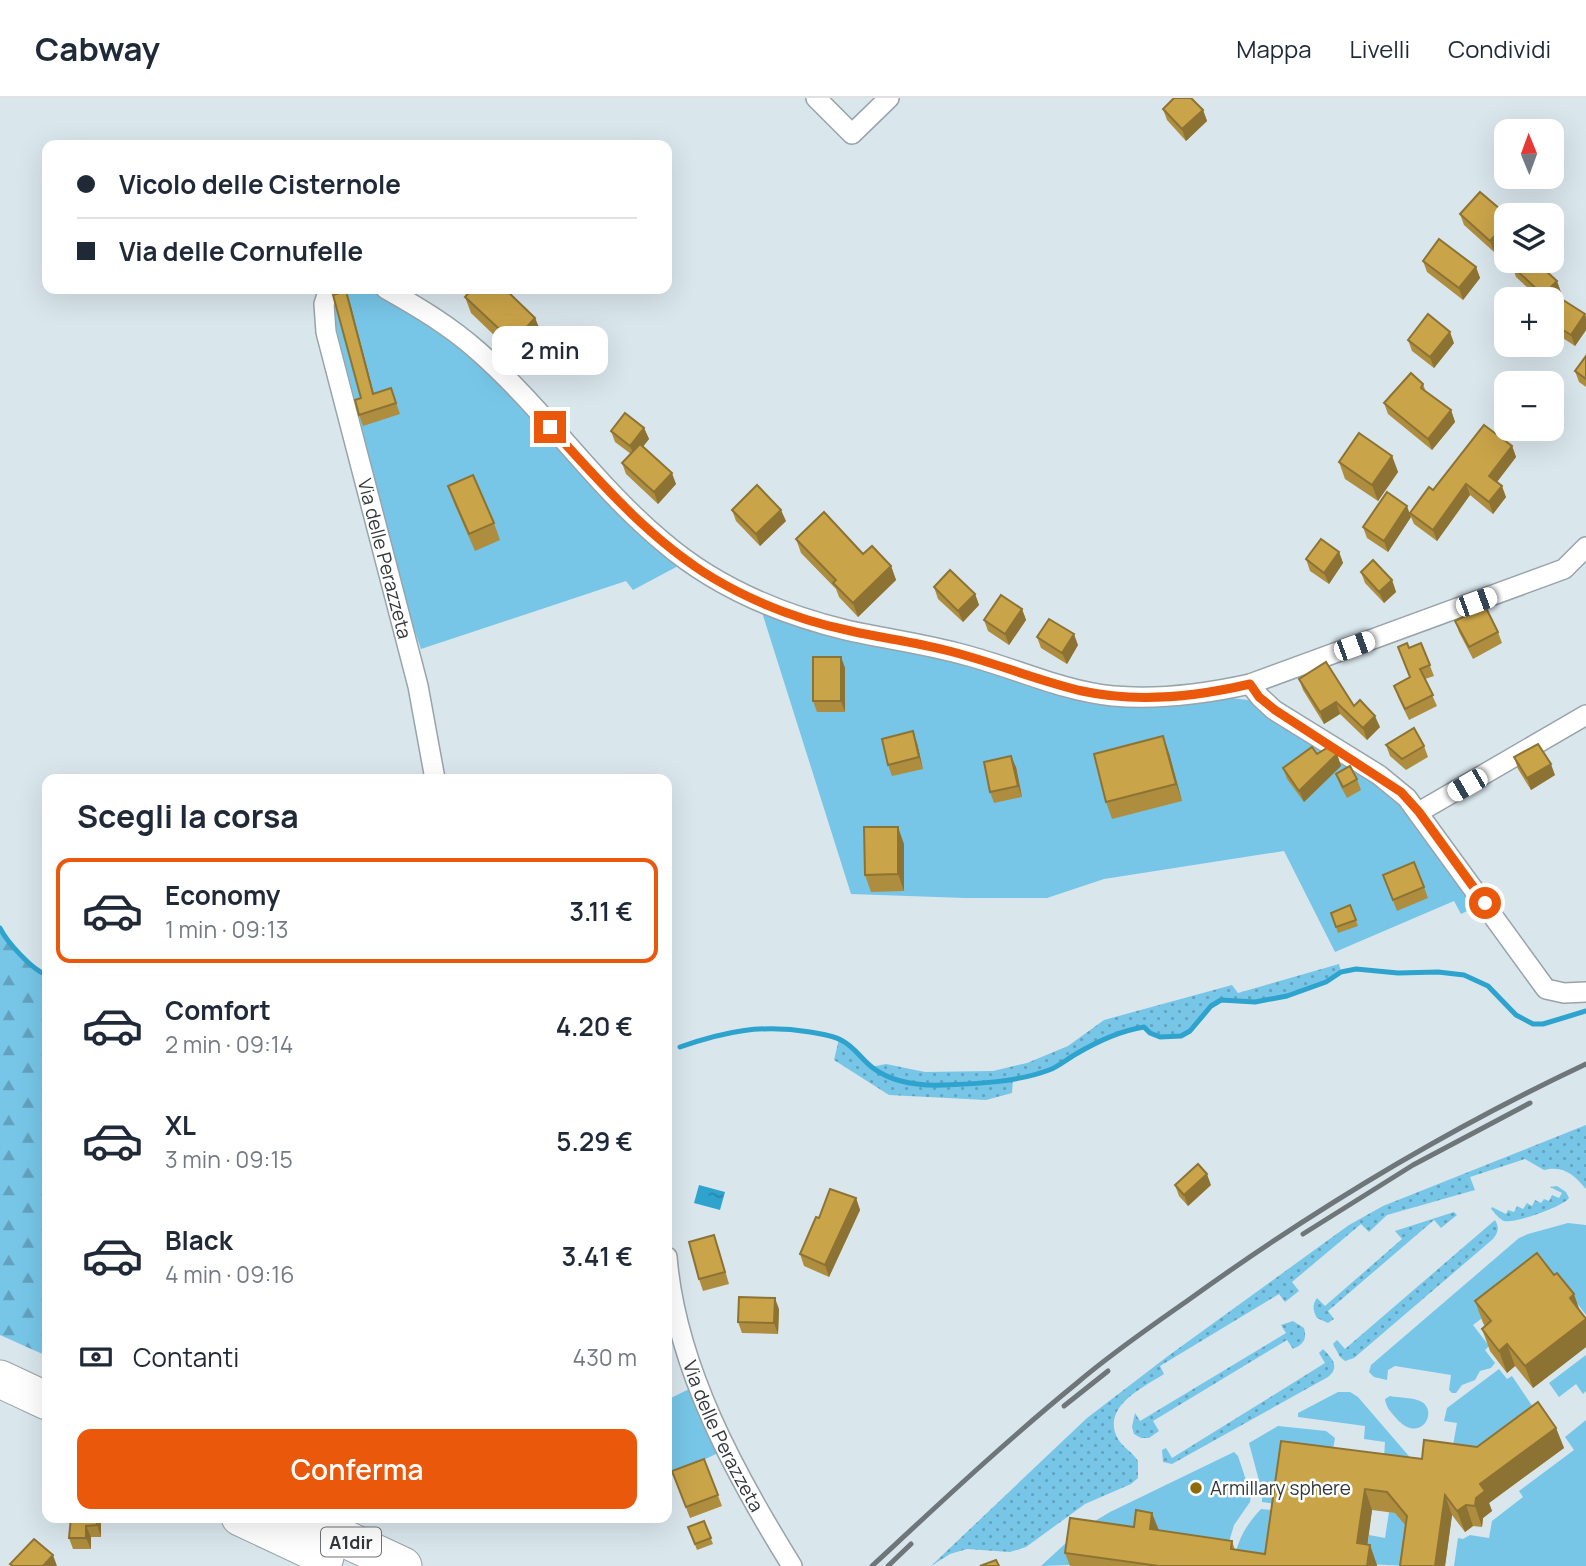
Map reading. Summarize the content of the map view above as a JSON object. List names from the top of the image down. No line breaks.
{"streets":{"highway":["A1dir"],"street":["Via delle Perazzeta"]},"places":["Armillary sphere"],"north":"top","page":{"header":"Cabway","nav":["Mappa","Livelli","Condividi"],"map_buttons":["+","−"],"banner":["Vicolo delle Cisternole","Via delle Cornufelle"],"bubble":"2 min","heading":"Scegli la corsa","list":[{"name":"Economy","note":"1 min · 09:13","value":"3.11 €"},{"name":"Comfort","note":"2 min · 09:14","value":"4.20 €"},{"name":"XL","note":"3 min · 09:15","value":"5.29 €"},{"name":"Black","note":"4 min · 09:16","value":"3.41 €"}],"pay":["Contanti","430 m"],"buttons":"Conferma"}}
